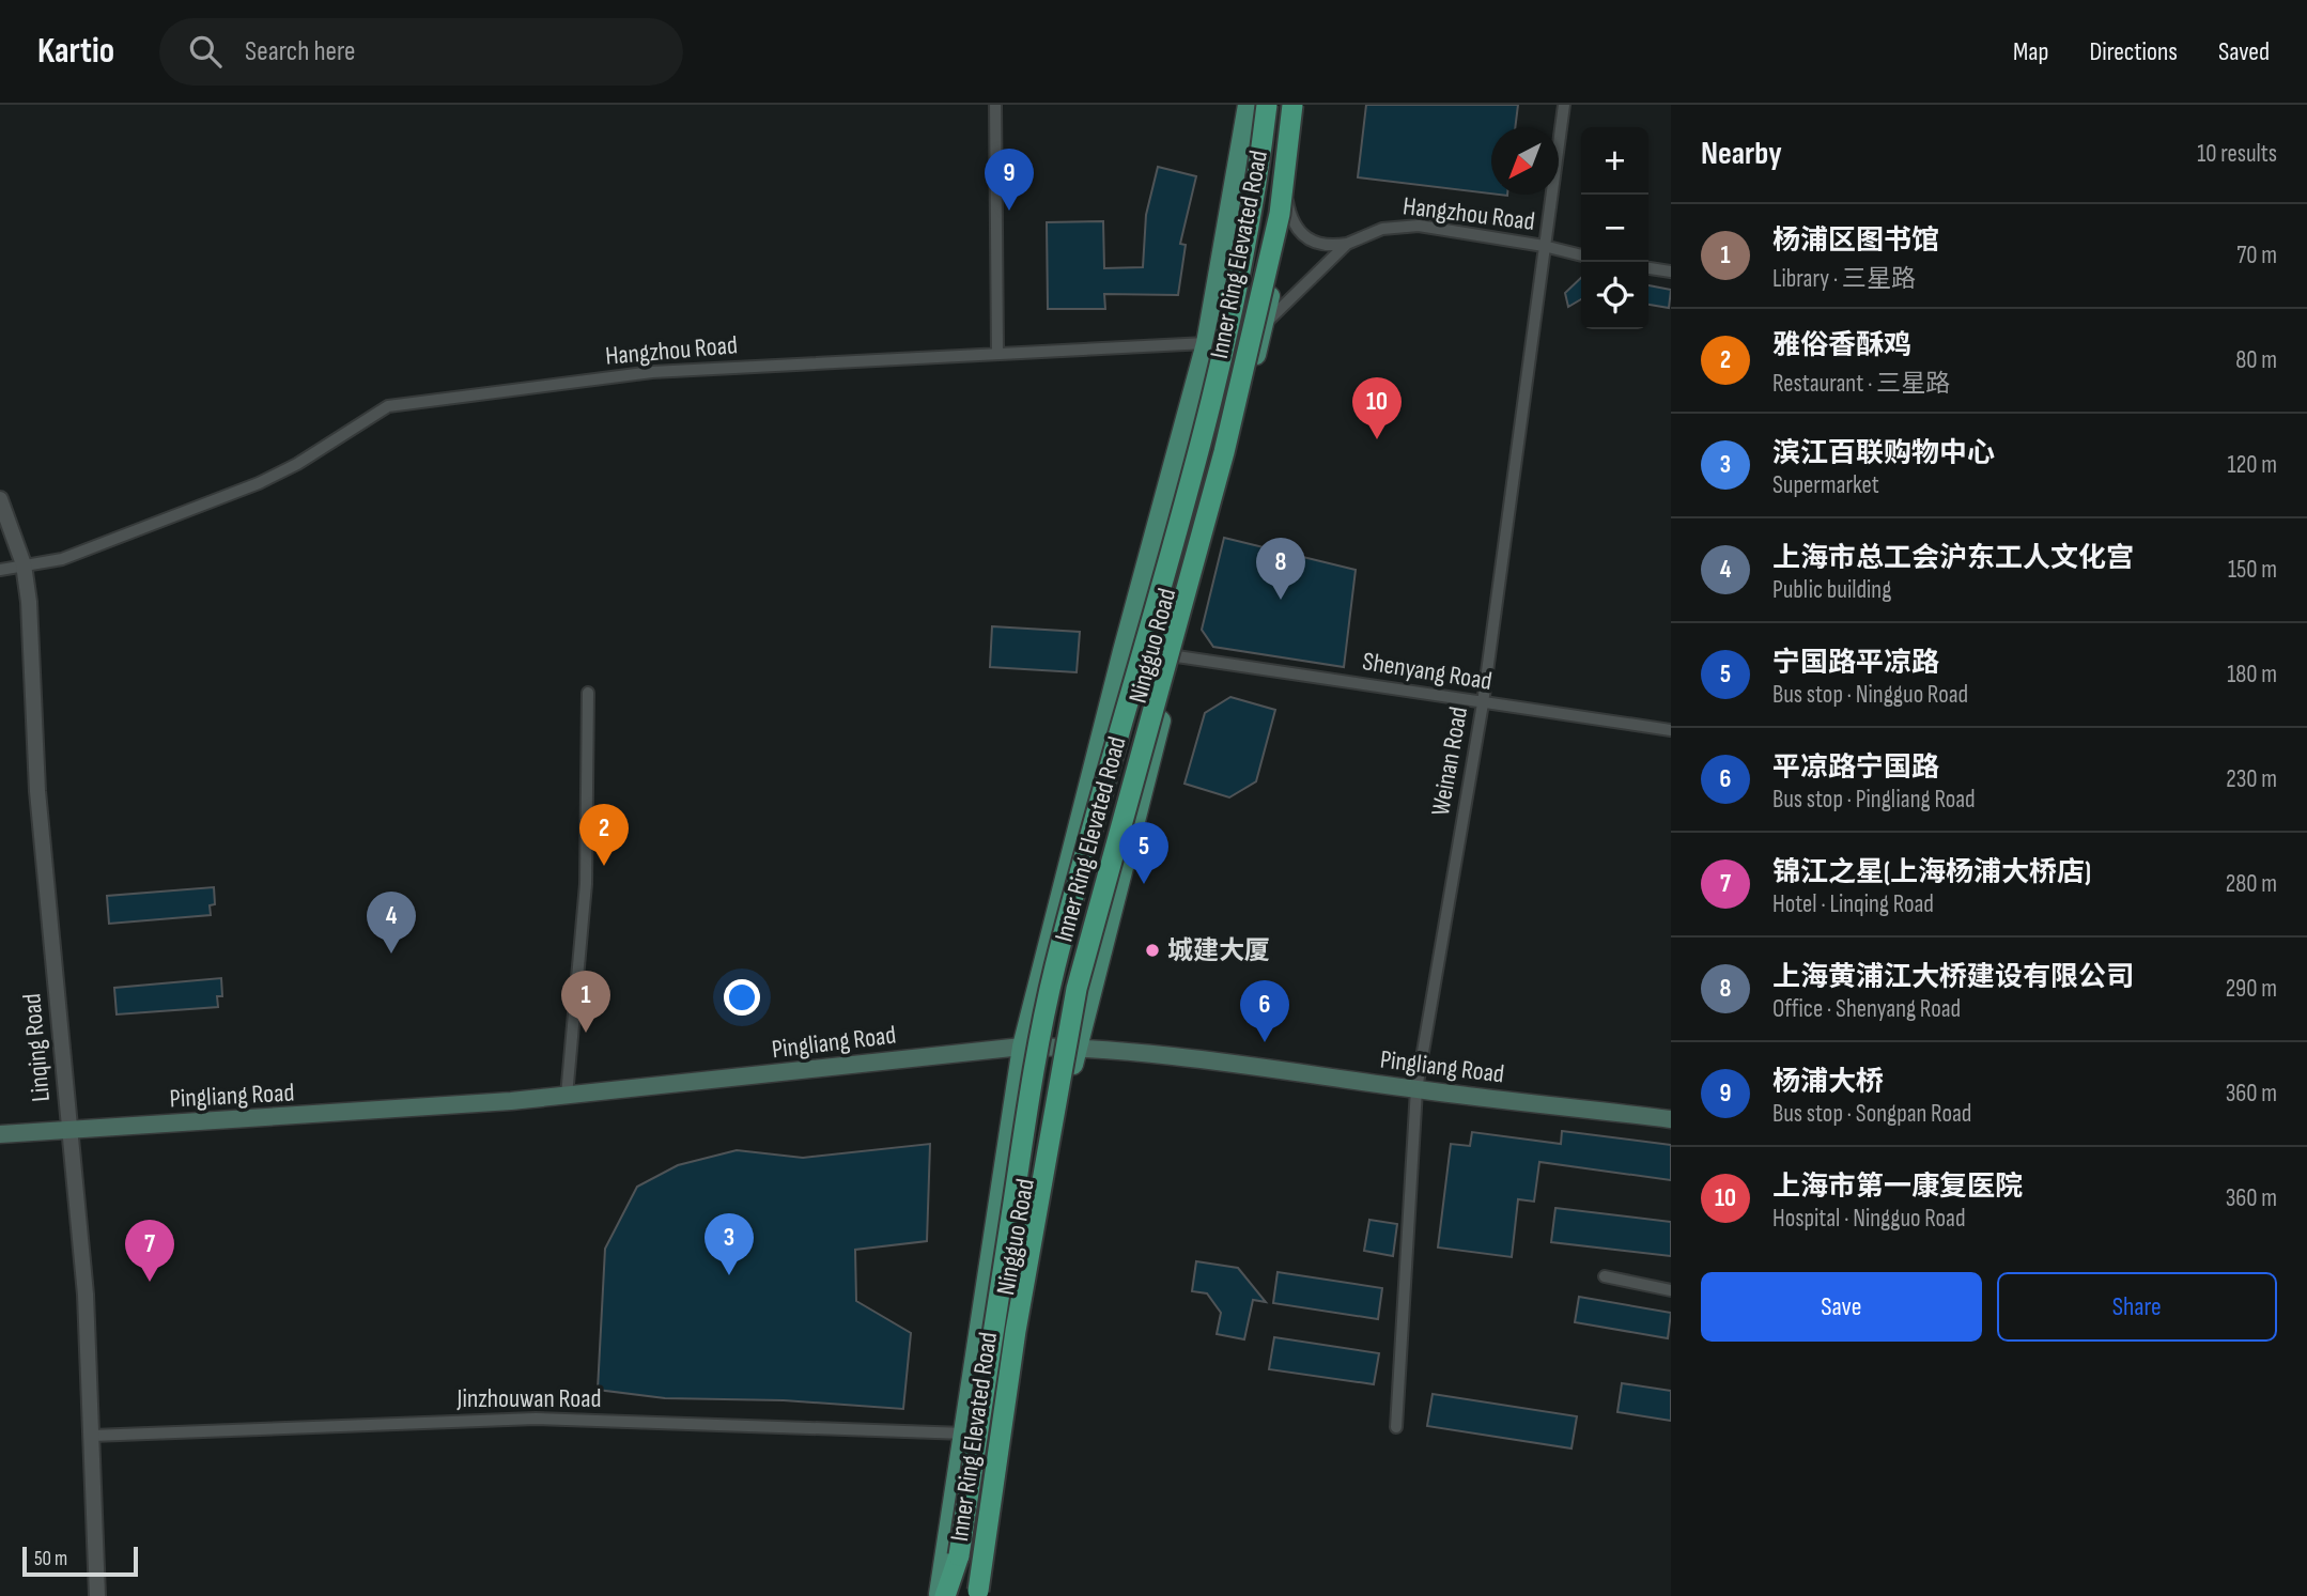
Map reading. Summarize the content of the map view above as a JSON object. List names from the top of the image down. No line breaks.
{"streets":{"highway":["Inner Ring Elevated Road"],"main road":["Ningguo Road","Pingliang Road"],"street":["Hangzhou Road","Shenyang Road","Weinan Road","Linqing Road","Jinzhouwan Road"]},"crossings":[["Hangzhou Road","Ningguo Road"],["Hangzhou Road","Weinan Road"],["Hangzhou Road","Linqing Road"],["Inner Ring Elevated Road","Ningguo Road"],["Ningguo Road","Shenyang Road"],["Ningguo Road","Pingliang Road"],["Ningguo Road","Jinzhouwan Road"],["Shenyang Road","Weinan Road"],["Weinan Road","Pingliang Road"],["Pingliang Road","Linqing Road"],["Linqing Road","Jinzhouwan Road"]],"places":["城建大厦"],"scale_bar":"50 m","north":"bottom left","page":{"header":"Kartio","search":"Search here","nav":["Map","Directions","Saved"],"heading":["Nearby","10 results"],"map_buttons":["+","−"],"pins":["9","10","8","2","5","4","1","6","3","7"],"list":[{"mark":"1","name":"杨浦区图书馆","note":"Library · 三星路","value":"70 m"},{"mark":"2","name":"雅俗香酥鸡","note":"Restaurant · 三星路","value":"80 m"},{"mark":"3","name":"滨江百联购物中心","note":"Supermarket","value":"120 m"},{"mark":"4","name":"上海市总工会沪东工人文化宫","note":"Public building","value":"150 m"},{"mark":"5","name":"宁国路平凉路","note":"Bus stop · Ningguo Road","value":"180 m"},{"mark":"6","name":"平凉路宁国路","note":"Bus stop · Pingliang Road","value":"230 m"},{"mark":"7","name":"锦江之星(上海杨浦大桥店)","note":"Hotel · Linqing Road","value":"280 m"},{"mark":"8","name":"上海黄浦江大桥建设有限公司","note":"Office · Shenyang Road","value":"290 m"},{"mark":"9","name":"杨浦大桥","note":"Bus stop · Songpan Road","value":"360 m"},{"mark":"10","name":"上海市第一康复医院","note":"Hospital · Ningguo Road","value":"360 m"}],"buttons":["Save","Share"],"scale":"50 m"}}
